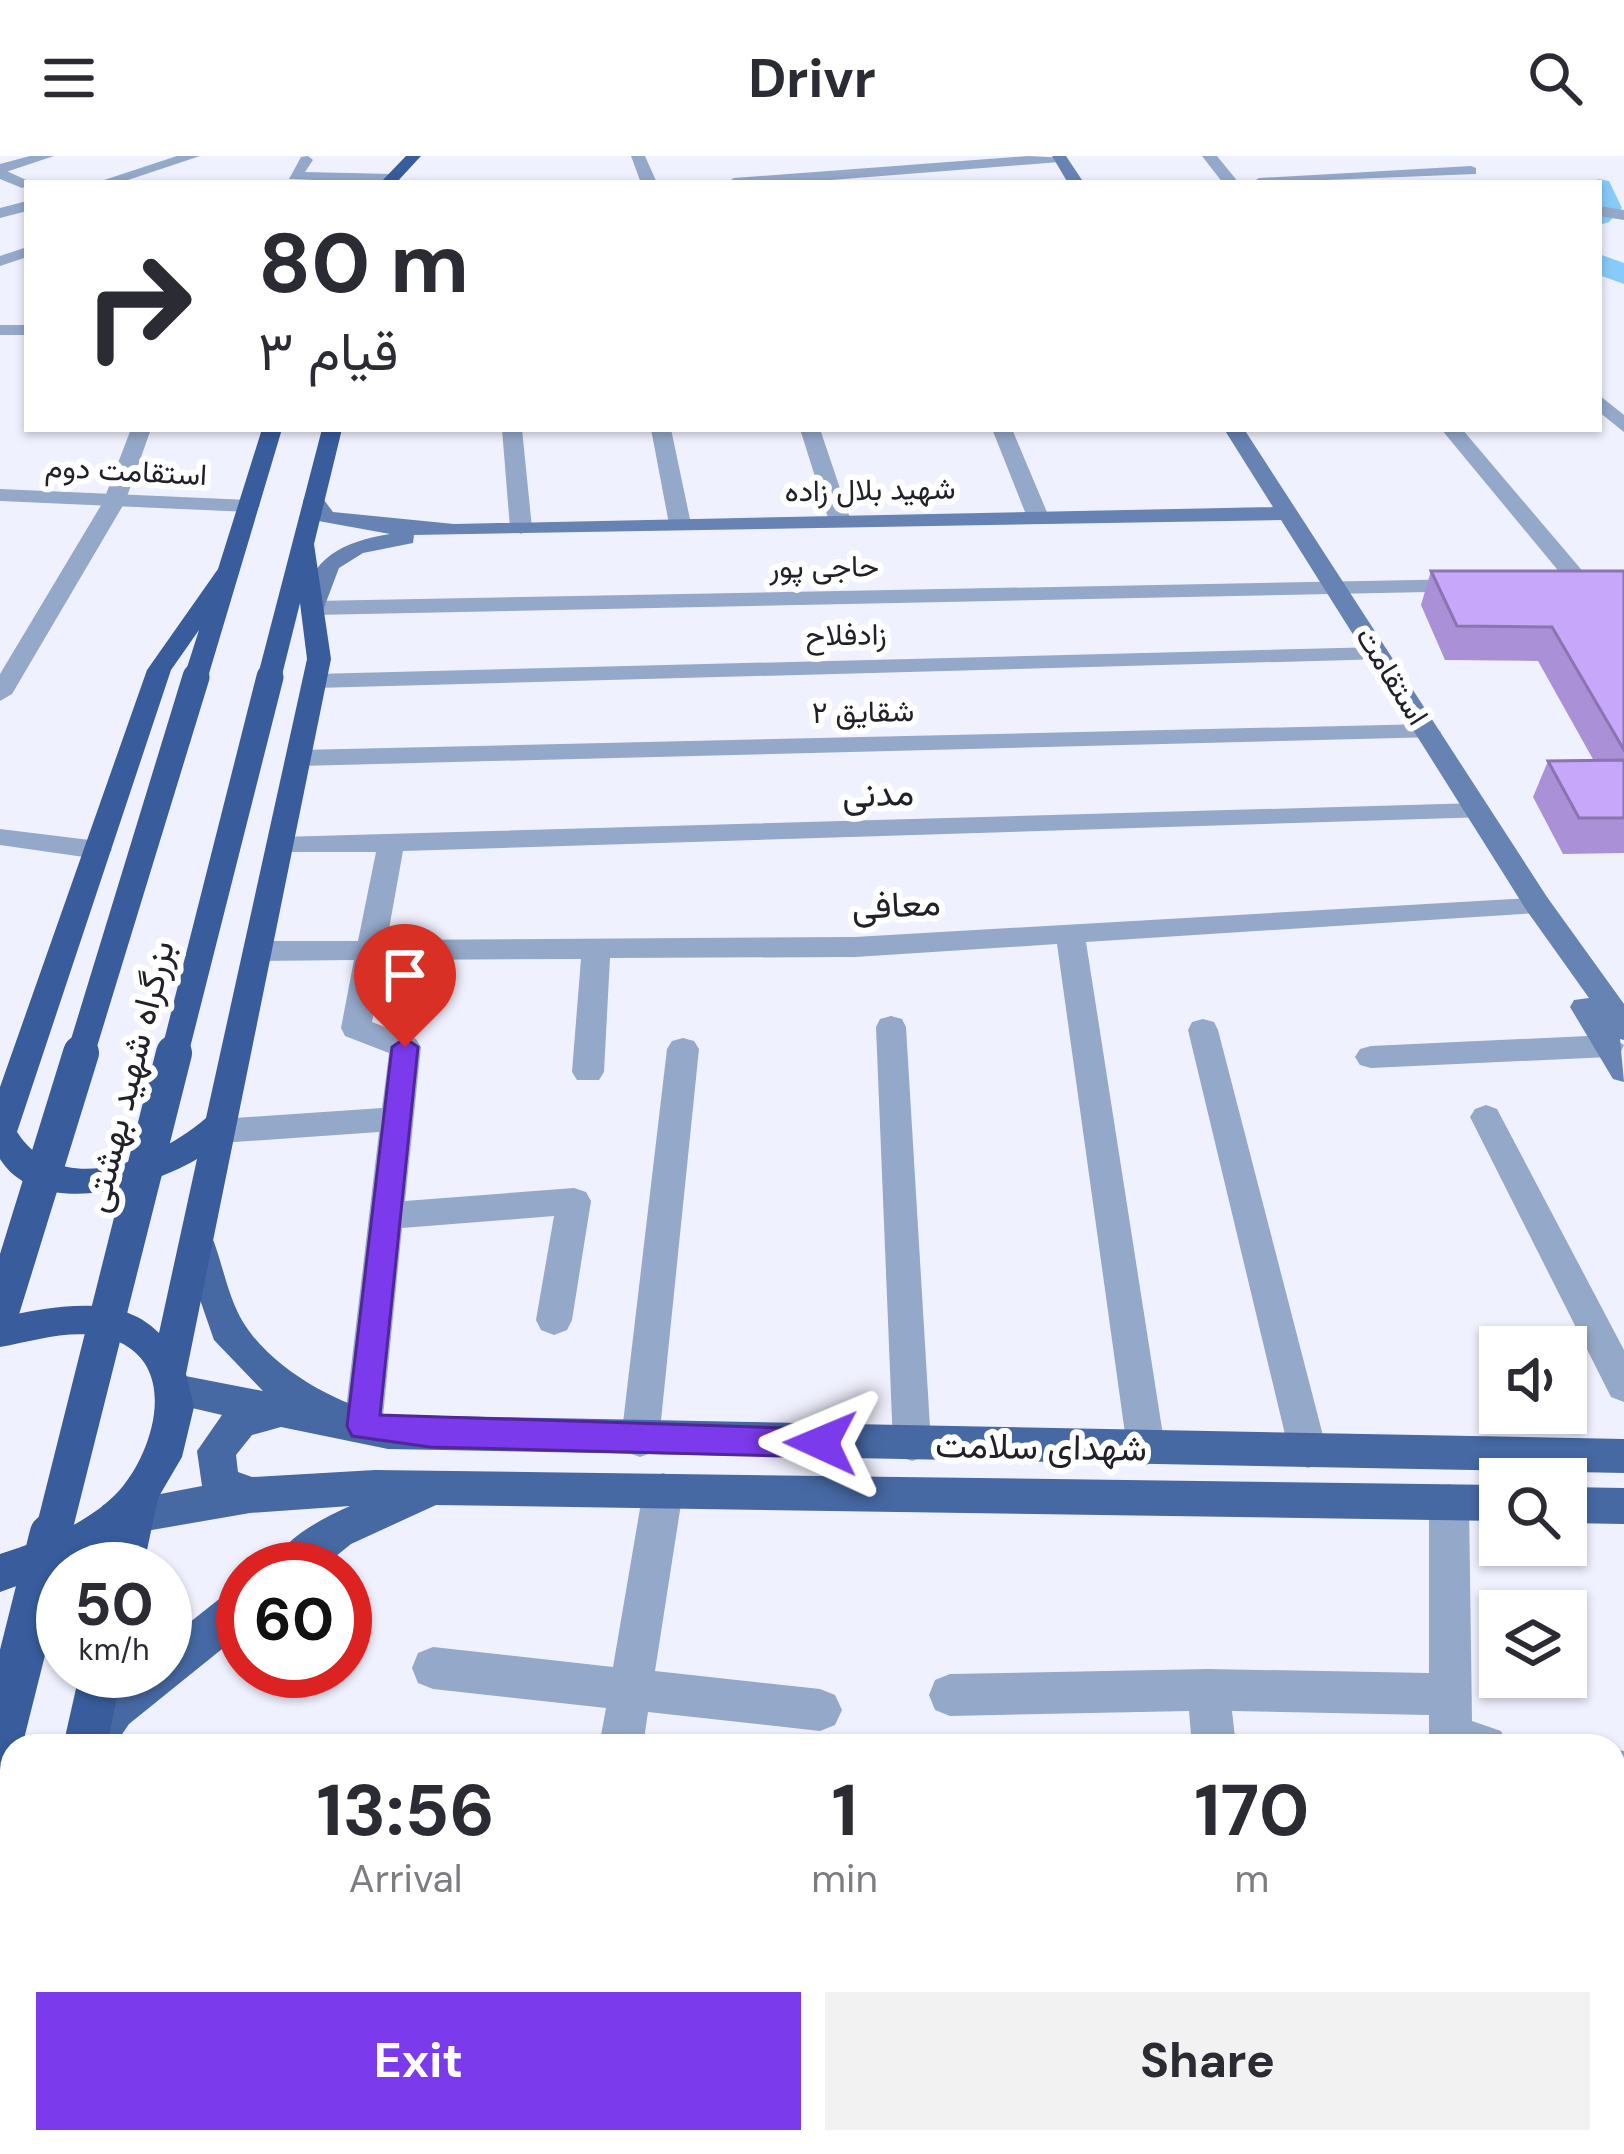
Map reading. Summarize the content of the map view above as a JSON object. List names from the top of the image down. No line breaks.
{"streets":{"highway":["بزرگراه شهید بهشتی"],"main road":["شهید بلال زاده","استقامت","شهدای سلامت"],"street":["استقامت دوم","حاجی پور","زادفلاح","شقایق ۲","مدنی","معافی"]},"crossings":[["استقامت دوم","بزرگراه شهید بهشتی"],["شهید بلال زاده","حاجی پور"],["شهید بلال زاده","استقامت"],["شهید بلال زاده","بزرگراه شهید بهشتی"],["حاجی پور","استقامت"],["زادفلاح","استقامت"],["استقامت","شقایق ۲"],["استقامت","مدنی"],["استقامت","معافی"]],"page":{"header":"Drivr","turn":["80 m","قیام ۳"],"speed":"50 km/h","limit":"60","eta":["13:56","Arrival","1","min","170","m"],"buttons":["Exit","Share"]}}
